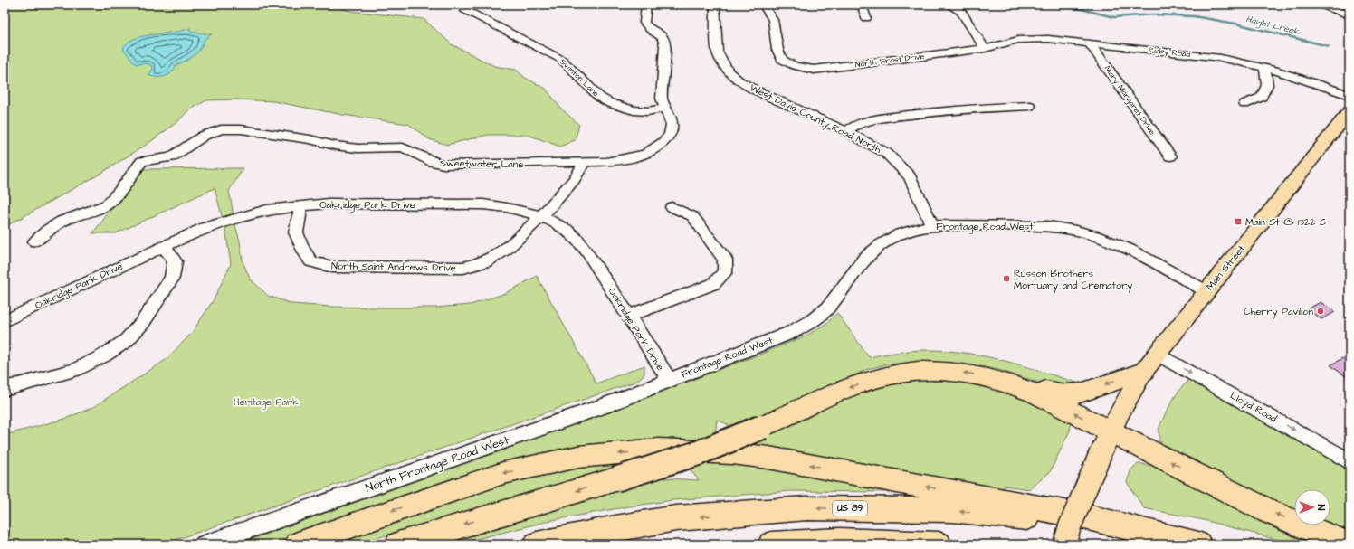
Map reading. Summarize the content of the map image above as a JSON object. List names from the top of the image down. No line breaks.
{"streets":{"highway":["US 89"],"main road":["Main Street"],"street":["Rigby Road","North Frost Drive","Swinton Lane","Mary Margaret Drive","West Davis County Road North","Sweetwater Lane","Oakridge Park Drive","Frontage Road West","North Saint Andrews Drive","Lloyd Road","North Frontage Road West"]},"crossings":[["Rigby Road","North Frost Drive"],["Rigby Road","Mary Margaret Drive"],["Swinton Lane","Sweetwater Lane"],["West Davis County Road North","Frontage Road West"],["Sweetwater Lane","North Saint Andrews Drive"],["Oakridge Park Drive","Frontage Road West"],["Oakridge Park Drive","North Saint Andrews Drive"],["Oakridge Park Drive","North Frontage Road West"],["Frontage Road West","Main Street"],["Frontage Road West","North Frontage Road West"],["Main Street","Lloyd Road"]],"one_way":["Lloyd Road"],"water":["Haight Creek"],"parks":["Heritage Park"],"places":{"transit":["Main St @ 1322 S"],"other":["Russon Brothers Mortuary and Crematory","Cherry Pavilion"]},"north":"right"}
